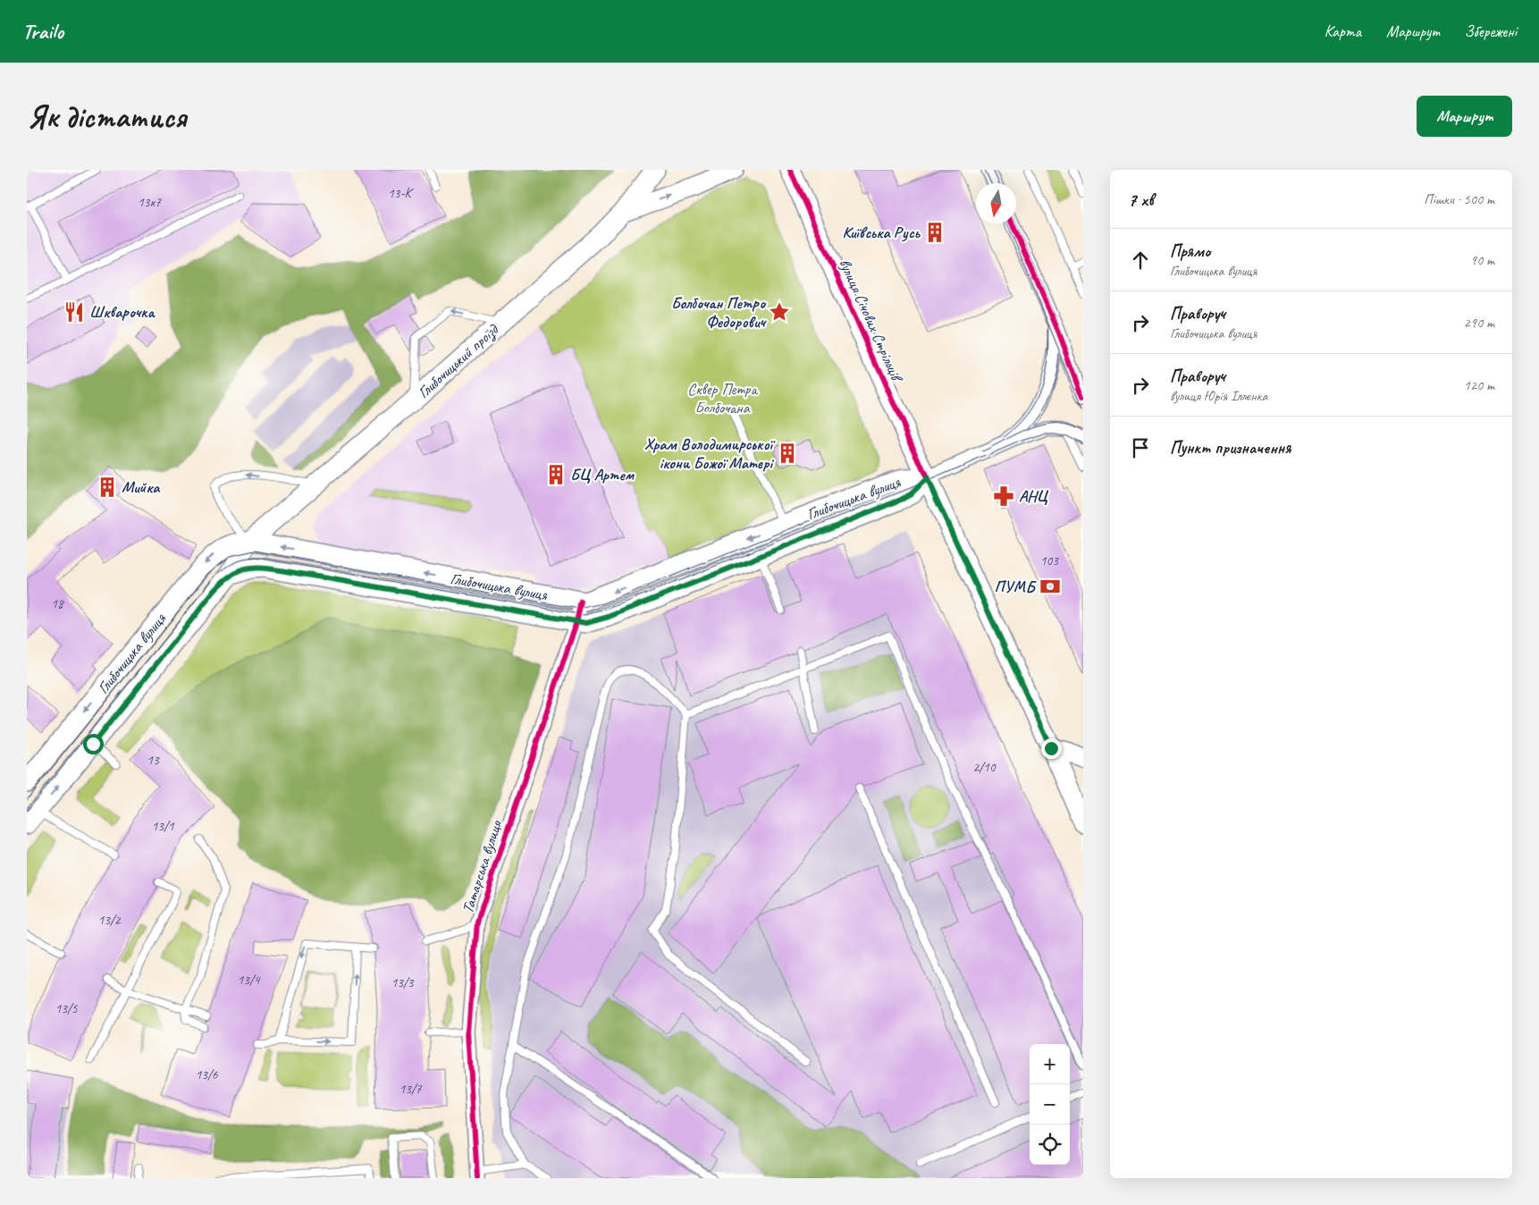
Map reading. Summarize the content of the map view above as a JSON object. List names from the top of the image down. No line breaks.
{"streets":{"main road":["вулиця Січових Стрільців","Глибочицький проїзд","Глибочицька вулиця"],"street":["Татарська вулиця"]},"crossings":[["вулиця Січових Стрільців","Глибочицька вулиця"],["Глибочицький проїзд","Глибочицька вулиця"],["Глибочицька вулиця","Татарська вулиця"]],"parks":["Сквер Петра Болбочана"],"places":{"building":["Київська Русь","Храм Володимирської ікони Божої Матері","БЦ Артем","Мийка"],"restaurant":["Шкварочка"],"place":["Болбочан Петро Федорович"],"pharmacy":["АНЦ"],"bank":["ПУМБ"]},"house_numbers":["13-К","13к7","103","18","13","2/10","13/1","13/2","13/4","13/3","13/5","13/6","13/7"],"north":"bottom","page":{"header":"Trailo","nav":["Карта","Маршрут","Збережені"],"buttons":"Маршрут","title":"Як дістатися","heading":["7 хв","Пішки · 500 m"],"list":[["Прямо","Глибочицька вулиця","90 m"],["Праворуч","Глибочицька вулиця","290 m"],["Праворуч","вулиця Юрія Іллєнка","120 m"],"Пункт призначення"],"map_buttons":["+","−"]}}
